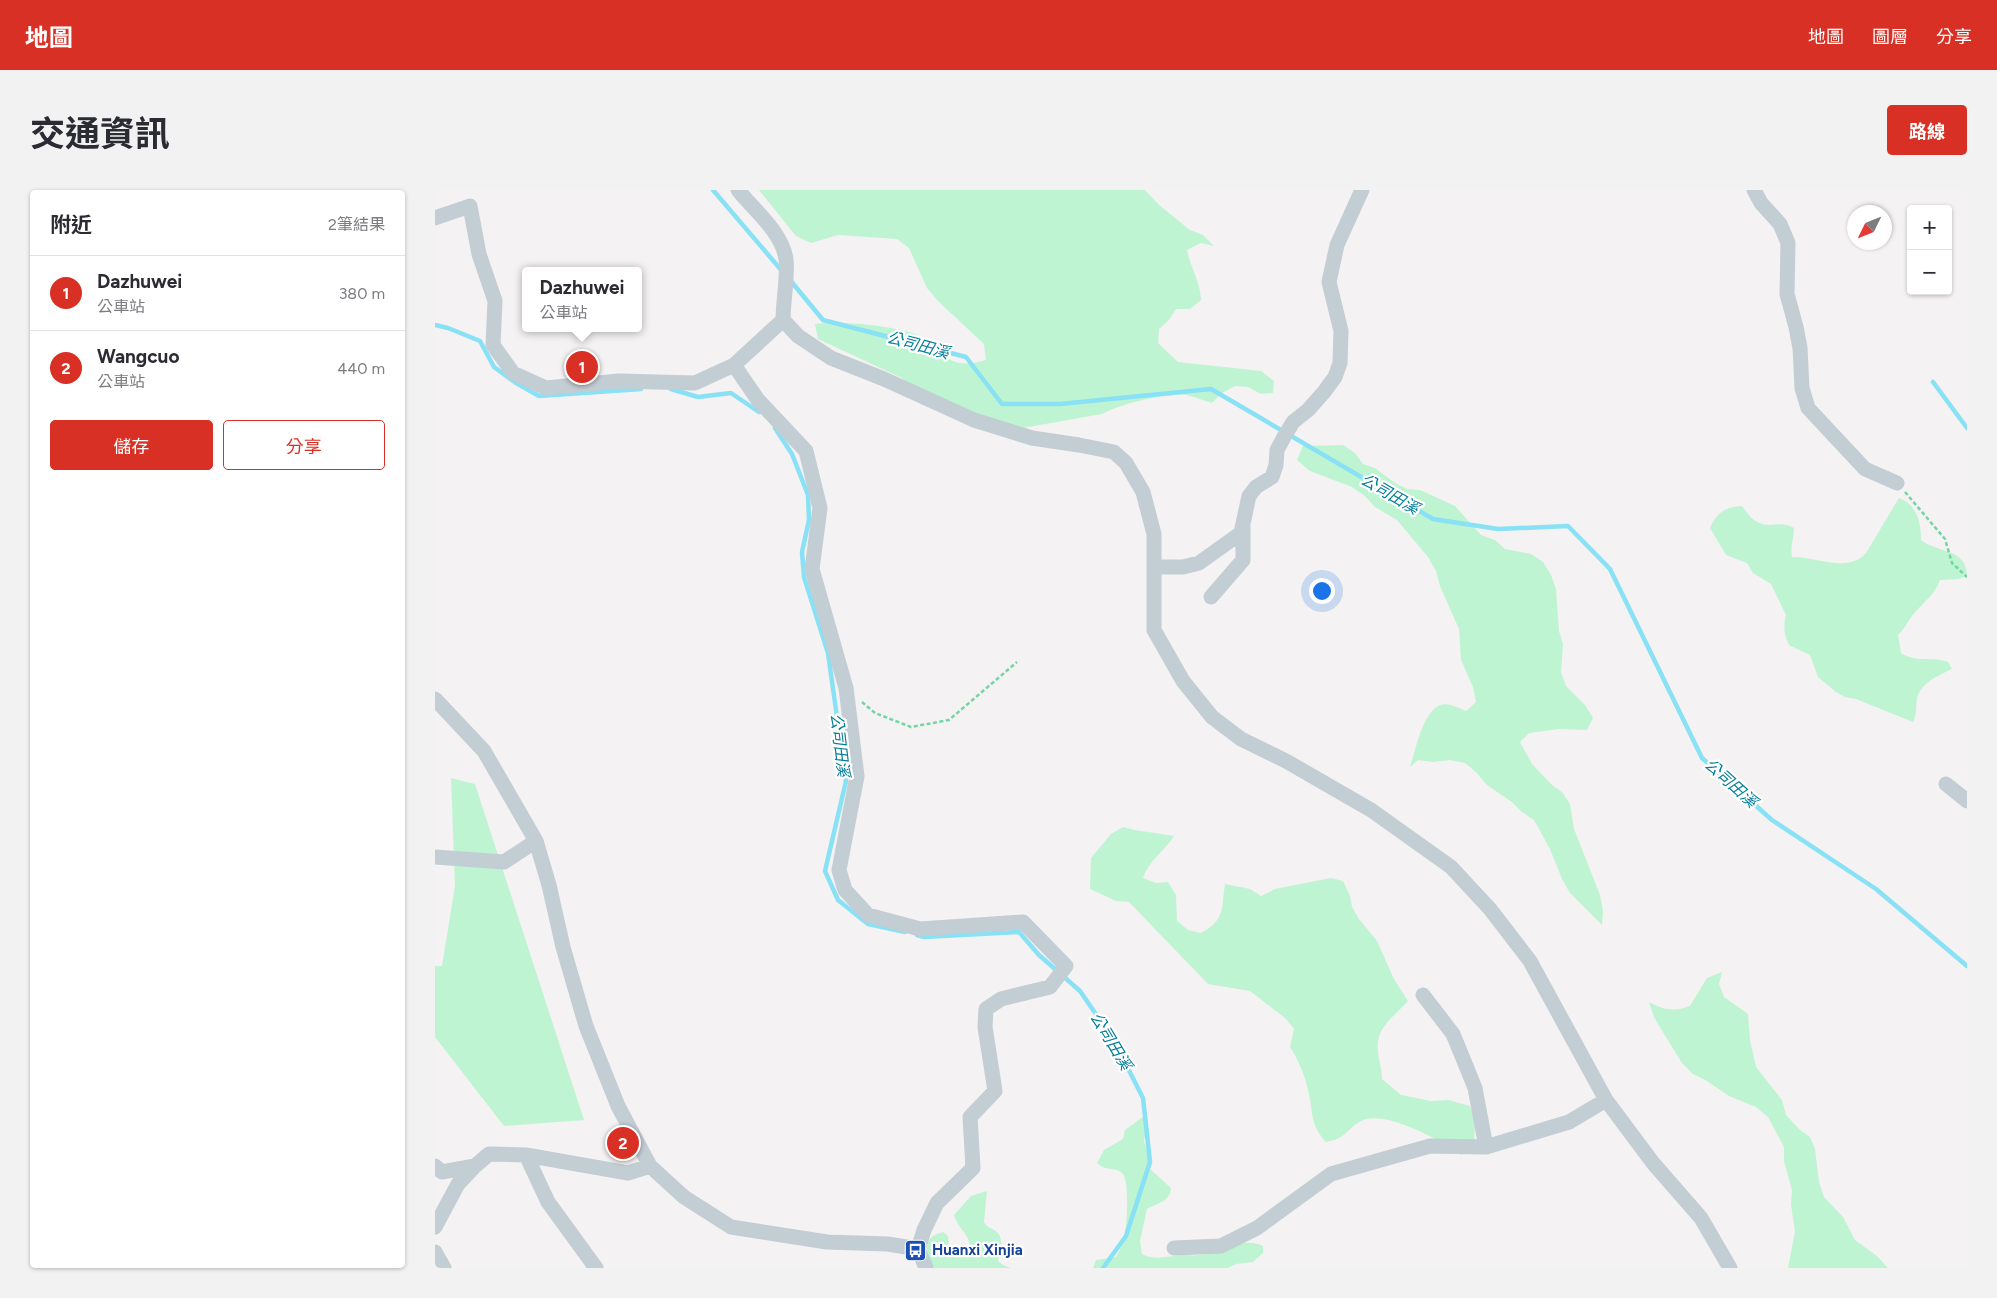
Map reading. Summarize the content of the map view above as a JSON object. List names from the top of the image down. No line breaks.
{"water":["公司田溪"],"places":{"bus stop":["Huanxi Xinjia"]},"north":"bottom left","page":{"header":"地圖","nav":["地圖","圖層","分享"],"title":"交通資訊","buttons":["路線",["儲存","分享"]],"heading":["附近","2筆結果"],"map_buttons":["+","−"],"list":[{"mark":"1","name":"Dazhuwei","note":"公車站","value":"380 m"},{"mark":"2","name":"Wangcuo","note":"公車站","value":"440 m"}],"popup":["Dazhuwei","公車站"],"pins":["1","2"]}}
